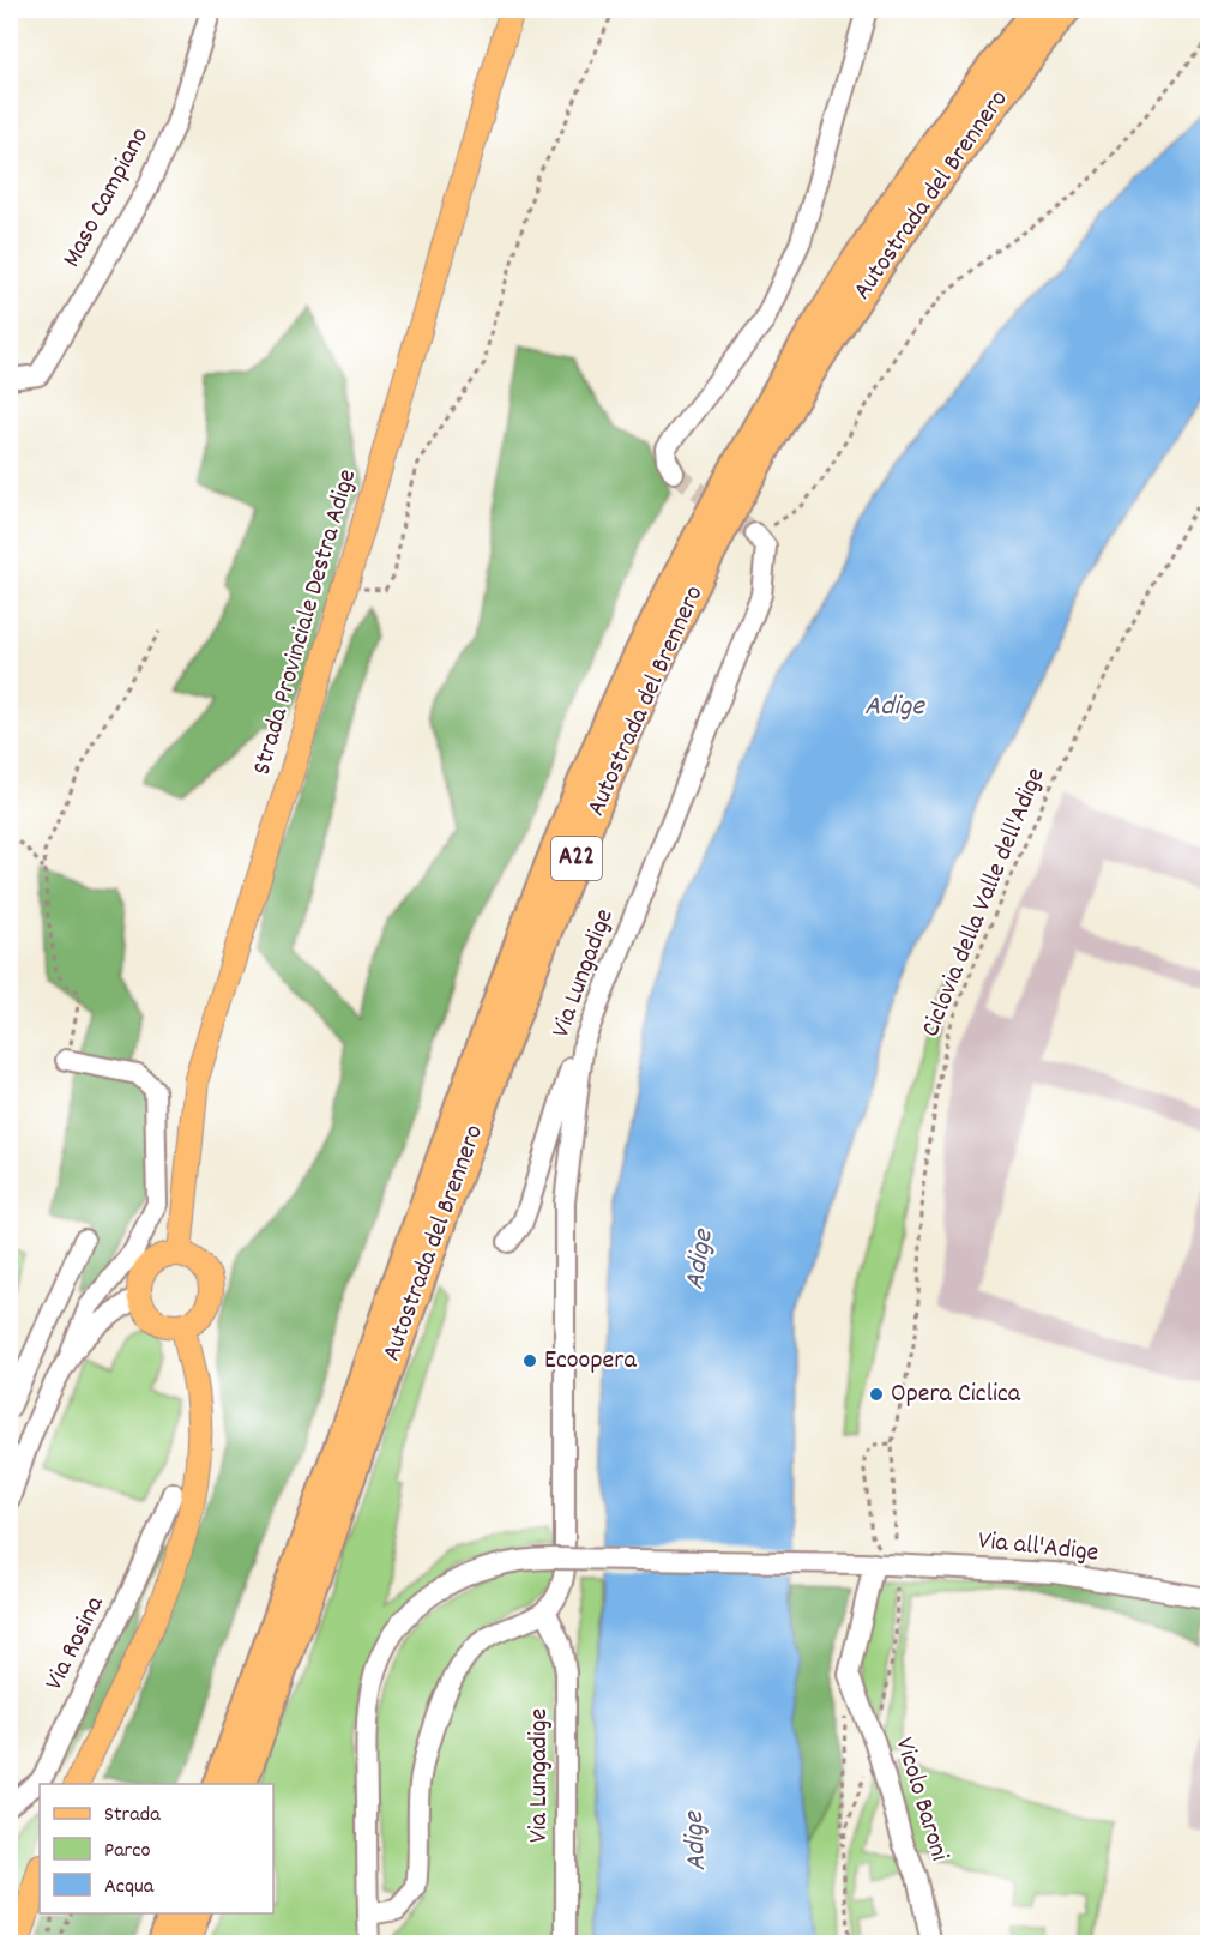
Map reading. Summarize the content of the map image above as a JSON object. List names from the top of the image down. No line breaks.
{"streets":{"highway":["Autostrada del Brennero","A22"],"main road":["Strada Provinciale Destra Adige"],"street":["Maso Campiano","Via Lungadige","Via all'Adige","Via Rosina","Vicolo Baroni"],"path":["Ciclovia della Valle dell'Adige"]},"crossings":[["Via Lungadige","Via all'Adige"],["Via all'Adige","Vicolo Baroni"]],"water":["Adige"],"places":["Ecoopera","Opera Ciclica"],"legend":["Strada","Parco","Acqua"]}
